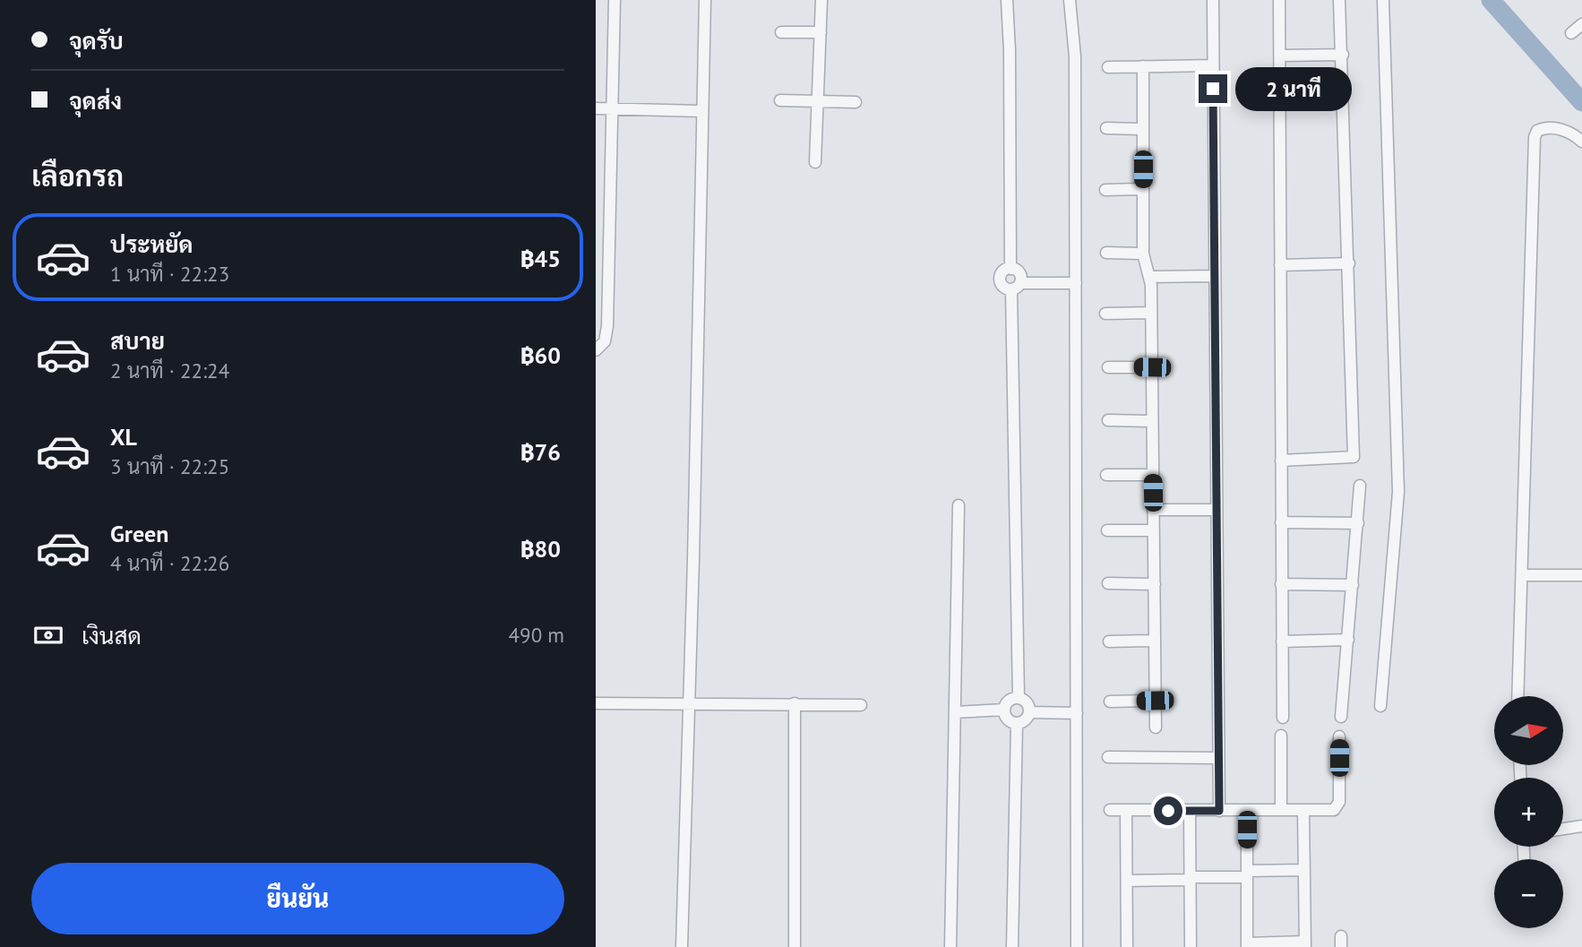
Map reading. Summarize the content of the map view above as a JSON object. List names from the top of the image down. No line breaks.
{"north":"right","page":{"banner":["จุดรับ","จุดส่ง"],"bubble":"2 นาที","heading":"เลือกรถ","list":[{"name":"ประหยัด","note":"1 นาที · 22:23","value":"฿45"},{"name":"สบาย","note":"2 นาที · 22:24","value":"฿60"},{"name":"XL","note":"3 นาที · 22:25","value":"฿76"},{"name":"Green","note":"4 นาที · 22:26","value":"฿80"}],"pay":["เงินสด","490 m"],"map_buttons":["+","−"],"buttons":"ยืนยัน"}}
